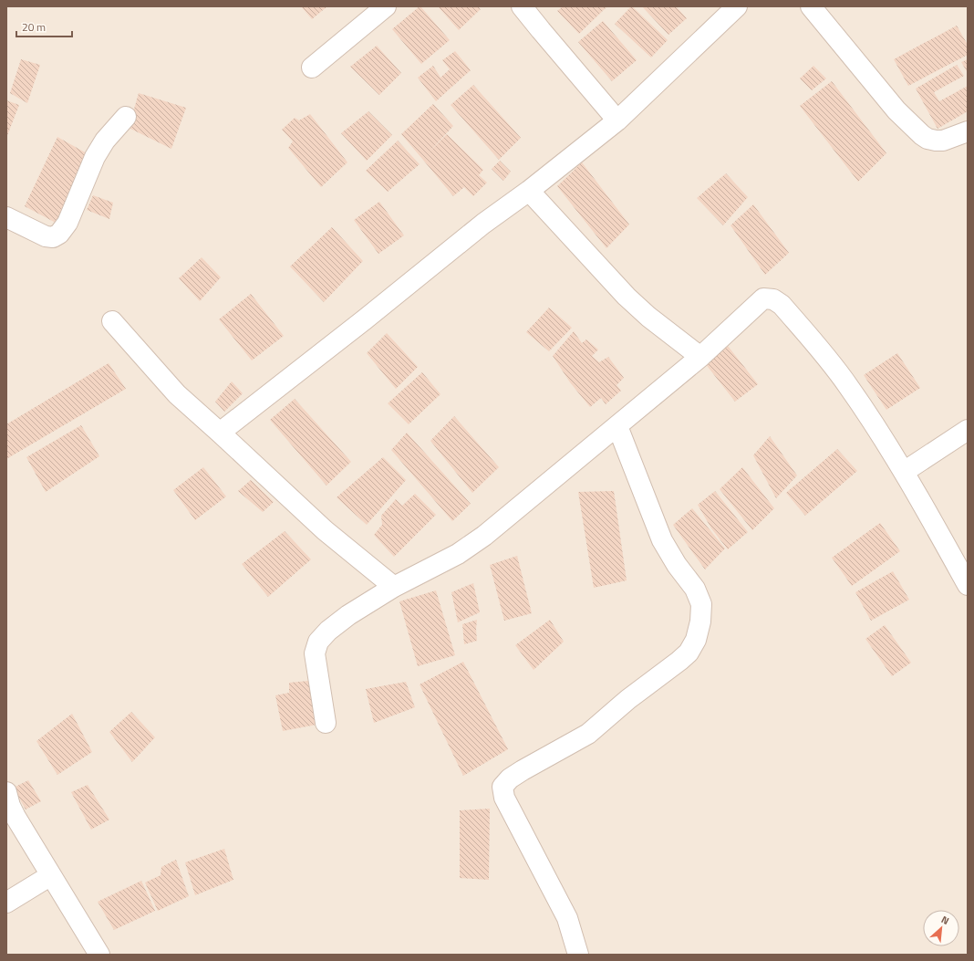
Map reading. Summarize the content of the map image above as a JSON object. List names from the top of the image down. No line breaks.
{"scale_bar":"20 m","north":"top right"}
